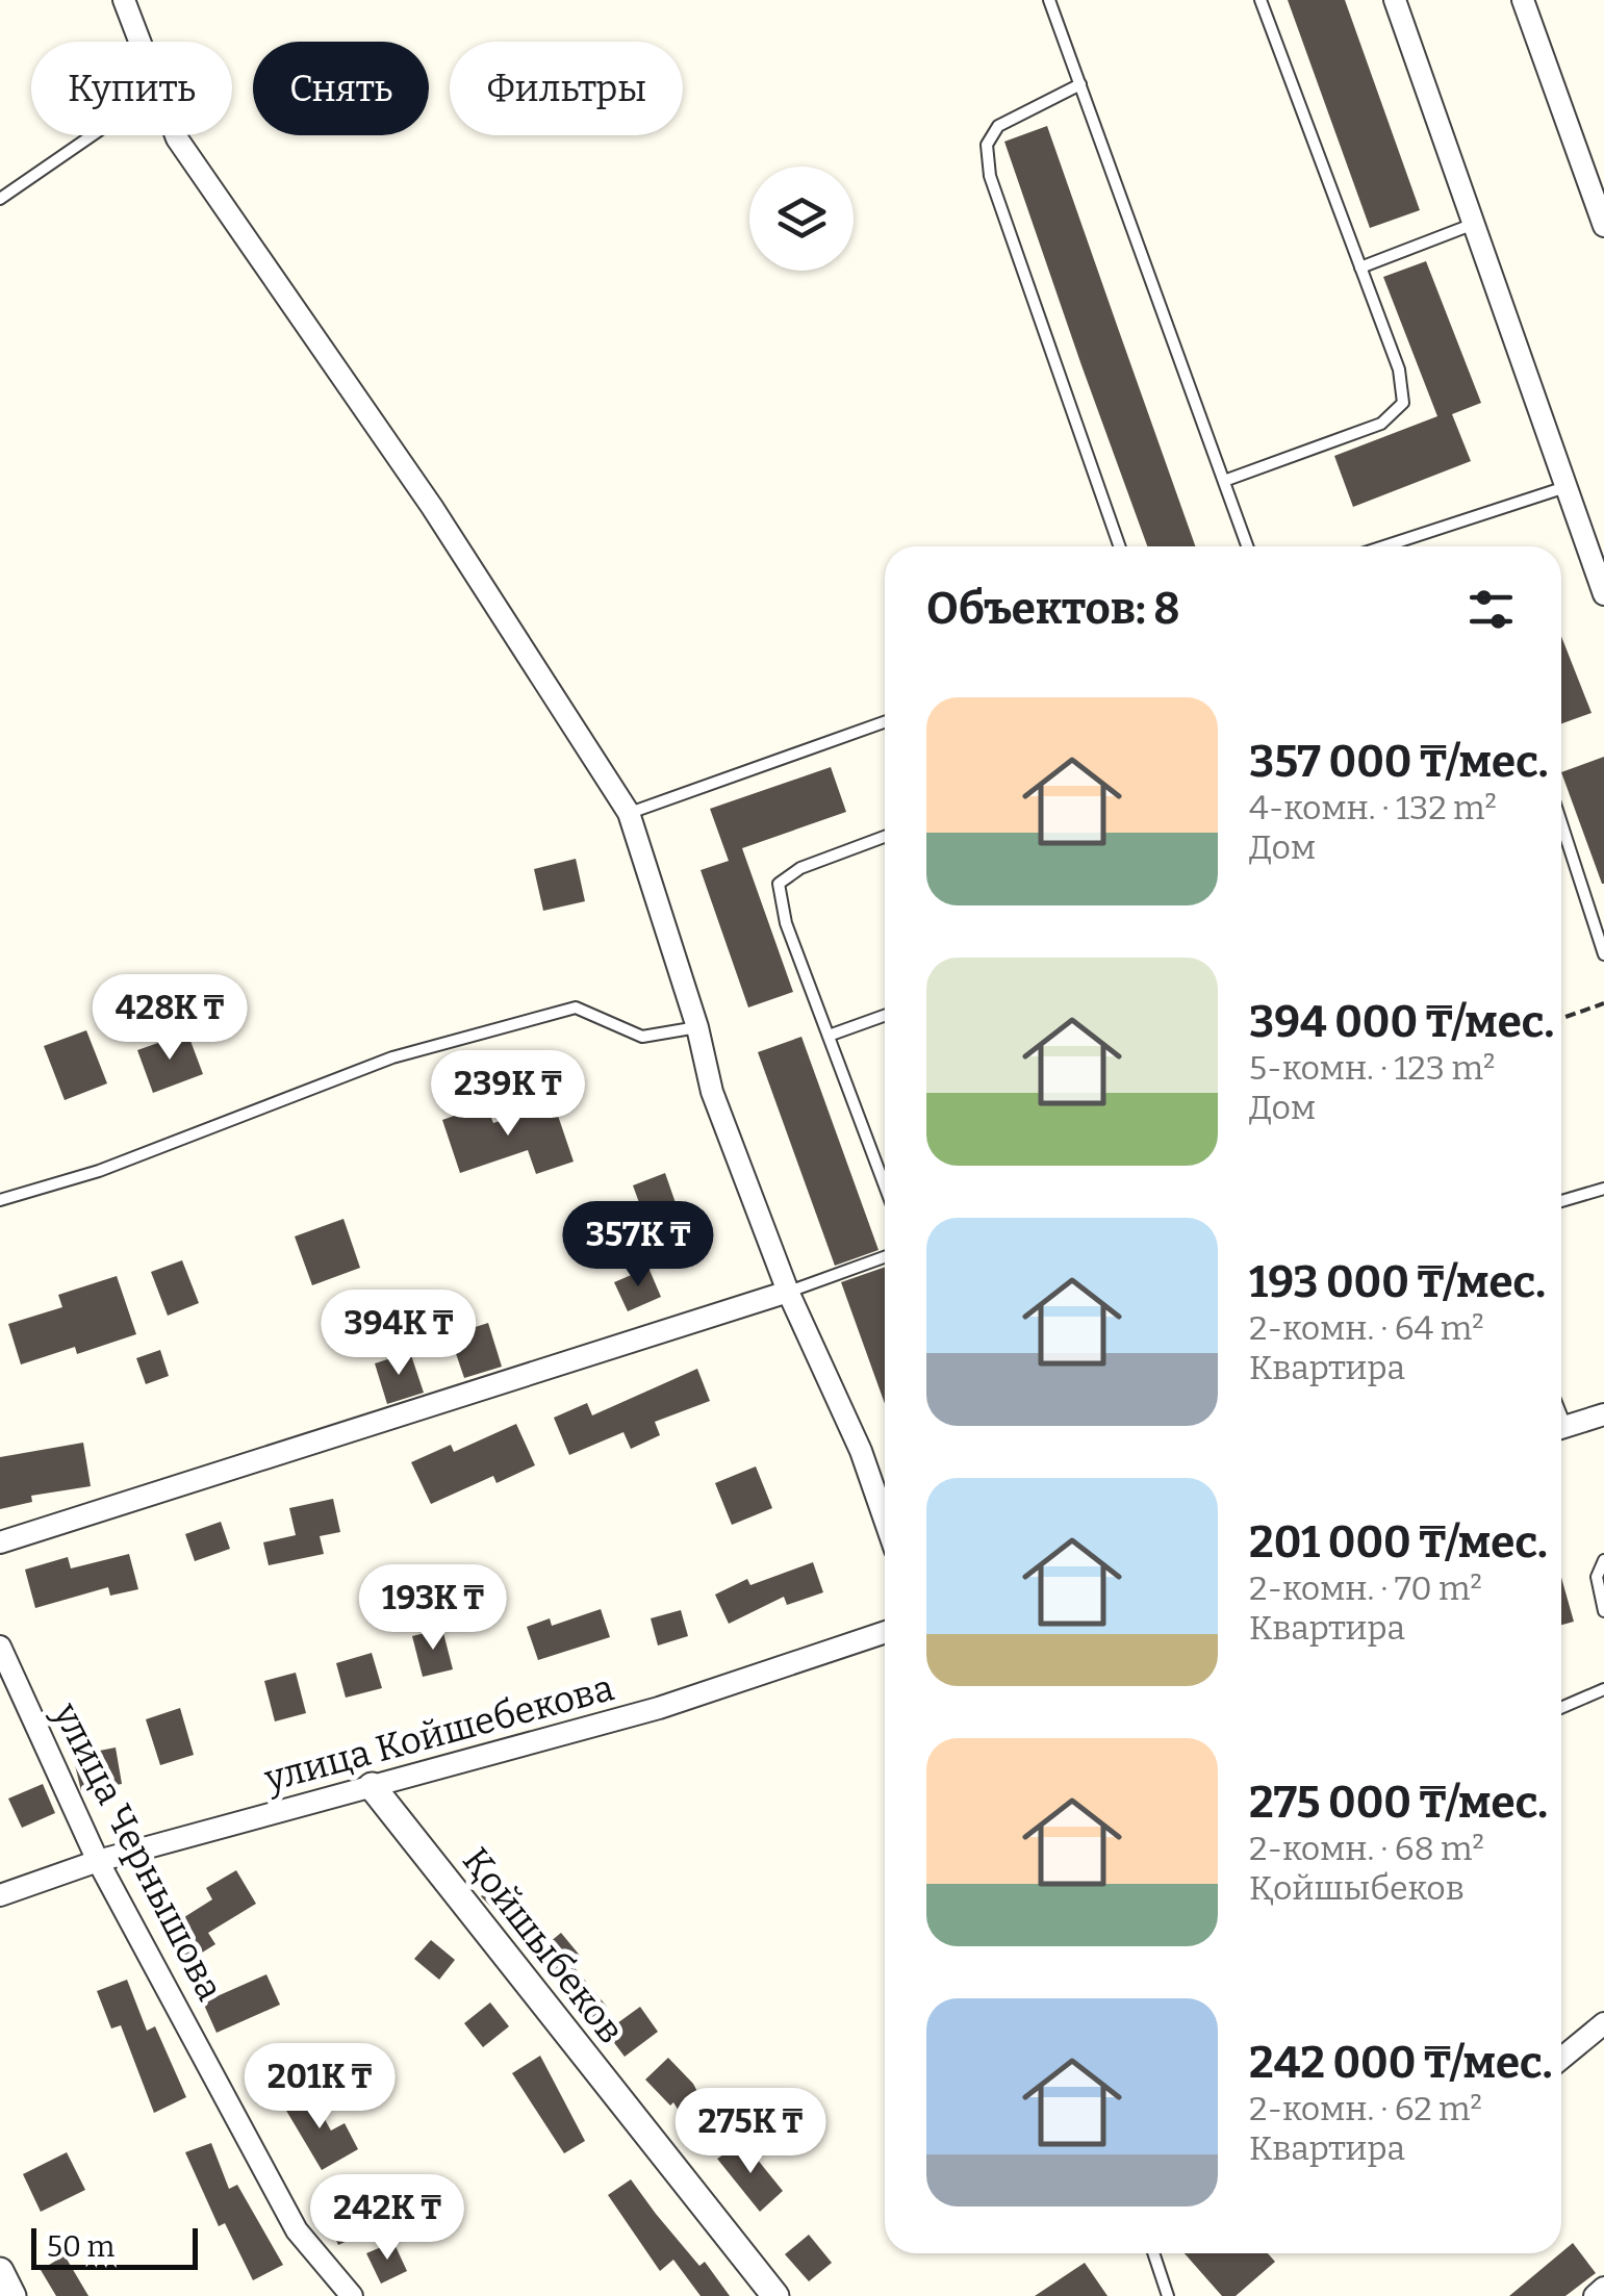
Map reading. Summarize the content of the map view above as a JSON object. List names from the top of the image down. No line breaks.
{"streets":{"street":["улица Койшебекова","улица Чернышова","Қойшыбеков"]},"crossings":[["улица Койшебекова","улица Чернышова"],["улица Койшебекова","Қойшыбеков"]],"scale_bar":"50 m","page":{"chip":["Купить","Снять","Фильтры"],"heading":"Объектов: 8","list":[{"name":"357 000 ₸/мес.","note":"4-комн. · 132 m² · Дом"},{"name":"394 000 ₸/мес.","note":"5-комн. · 123 m² · Дом"},{"name":"193 000 ₸/мес.","note":"2-комн. · 64 m² · Квартира"},{"name":"201 000 ₸/мес.","note":"2-комн. · 70 m² · Квартира"},{"name":"275 000 ₸/мес.","note":"2-комн. · 68 m² · Қойшыбеков"},{"name":"242 000 ₸/мес.","note":"2-комн. · 62 m² · Квартира"}],"price":["428K ₸","239K ₸","357K ₸","394K ₸","193K ₸","201K ₸","275K ₸","242K ₸"],"scale":"50 m"}}
